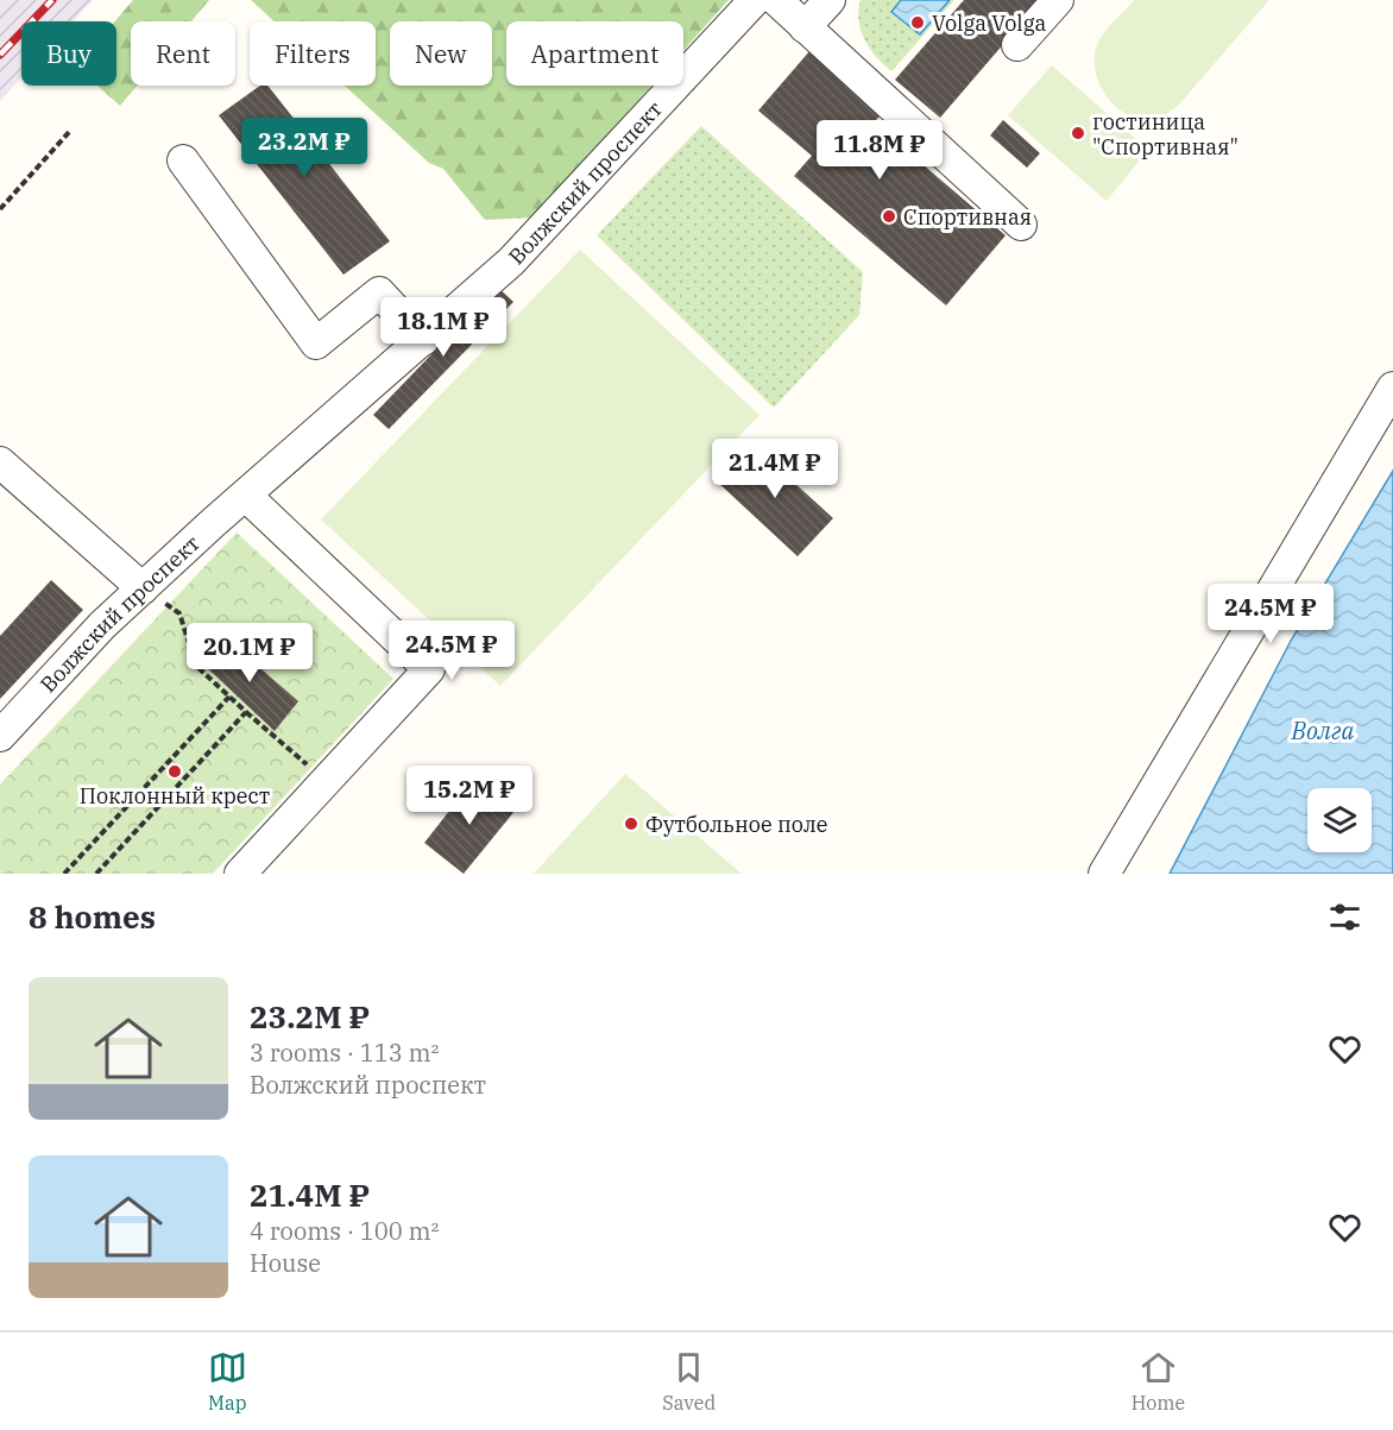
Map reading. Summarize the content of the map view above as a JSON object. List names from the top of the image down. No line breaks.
{"streets":{"street":["Волжский проспект"]},"water":["Волга"],"places":["Volga Volga","гостиница \"Спортивная\"","Спортивная","Поклонный крест","Футбольное поле"],"page":{"chip":["Buy","Rent","Filters","New","Apartment"],"price":["23.2M ₽","11.8M ₽","18.1M ₽","21.4M ₽","24.5M ₽","24.5M ₽","20.1M ₽","15.2M ₽"],"heading":"8 homes","list":[{"name":"23.2M ₽","note":"3 rooms · 113 m² · Волжский проспект"},{"name":"21.4M ₽","note":"4 rooms · 100 m² · House"}],"tabs":["Map","Saved","Home"]}}
